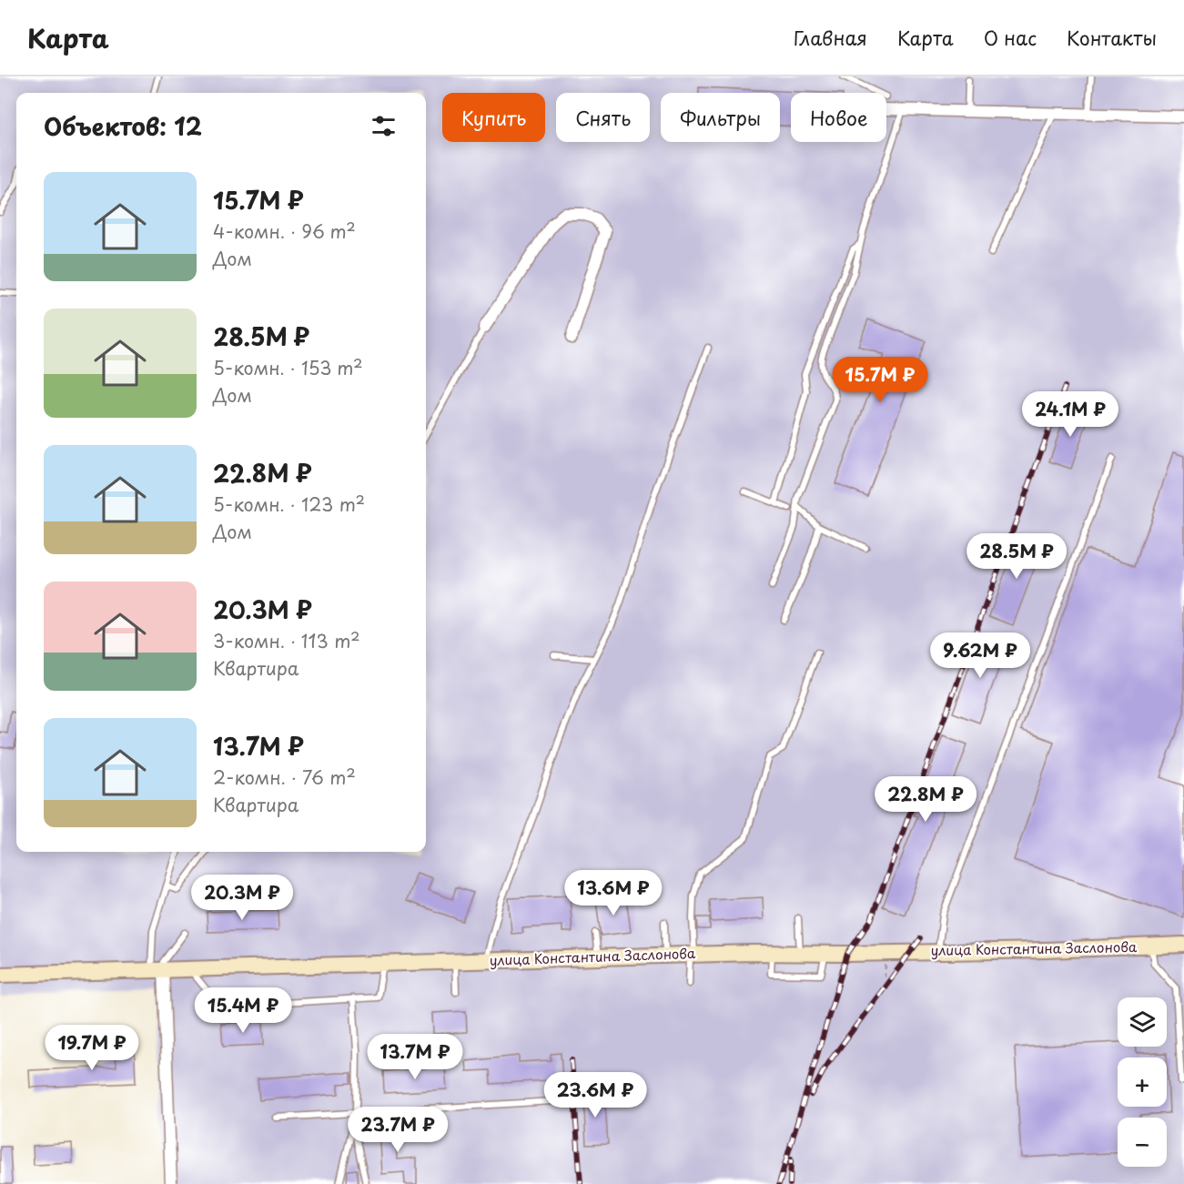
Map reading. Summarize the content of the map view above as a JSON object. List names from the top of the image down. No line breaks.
{"streets":{"street":["улица Константина Заслонова"]},"page":{"header":"Карта","nav":["Главная","Карта","О нас","Контакты"],"chip":["Купить","Снять","Фильтры","Новое"],"heading":"Объектов: 12","list":[{"name":"15.7M ₽","note":"4-комн. · 96 m² · Дом"},{"name":"28.5M ₽","note":"5-комн. · 153 m² · Дом"},{"name":"22.8M ₽","note":"5-комн. · 123 m² · Дом"},{"name":"20.3M ₽","note":"3-комн. · 113 m² · Квартира"},{"name":"13.7M ₽","note":"2-комн. · 76 m² · Квартира"}],"price":["15.7M ₽","24.1M ₽","28.5M ₽","9.62M ₽","22.8M ₽","13.6M ₽","20.3M ₽","15.4M ₽","19.7M ₽","13.7M ₽","23.6M ₽","23.7M ₽"],"map_buttons":["+","−"]}}
